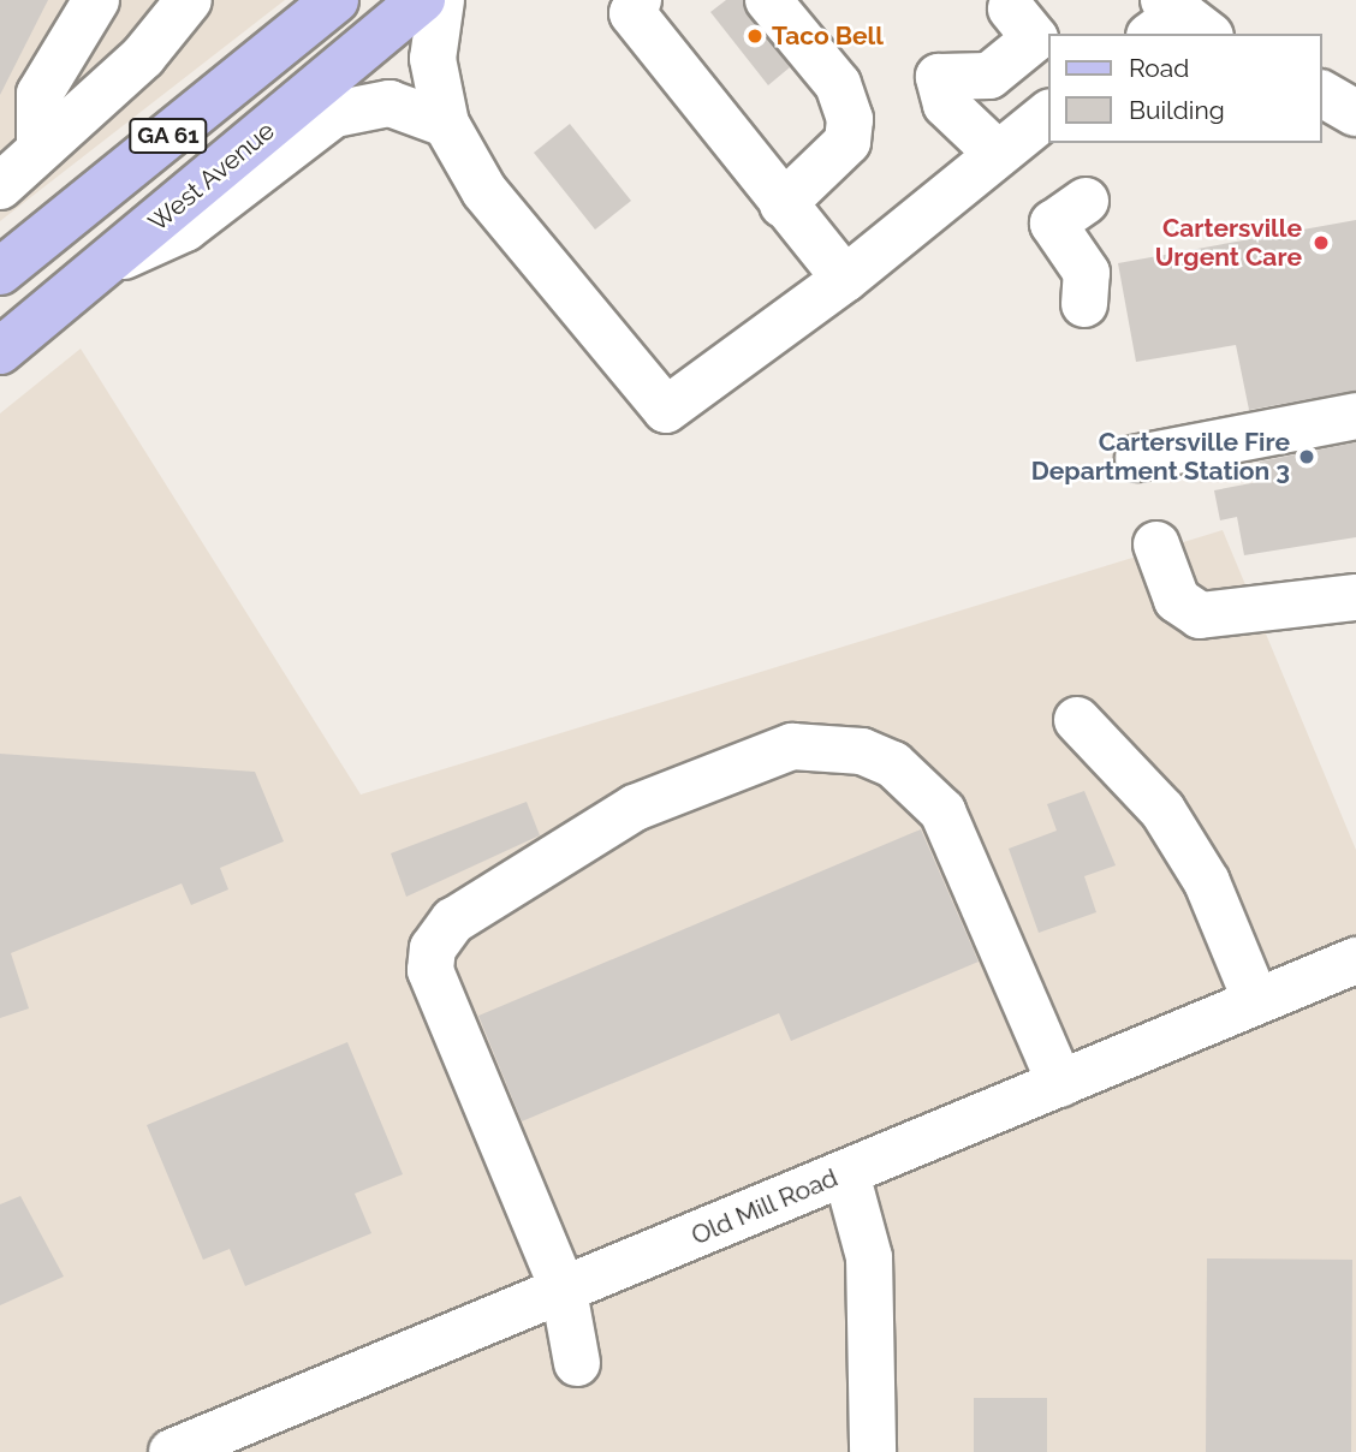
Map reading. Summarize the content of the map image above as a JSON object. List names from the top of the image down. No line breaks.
{"streets":{"main road":["GA 61","West Avenue"],"street":["Old Mill Road"]},"places":["Taco Bell","Cartersville Urgent Care","Cartersville Fire Department Station 3"],"legend":["Road","Building"]}
